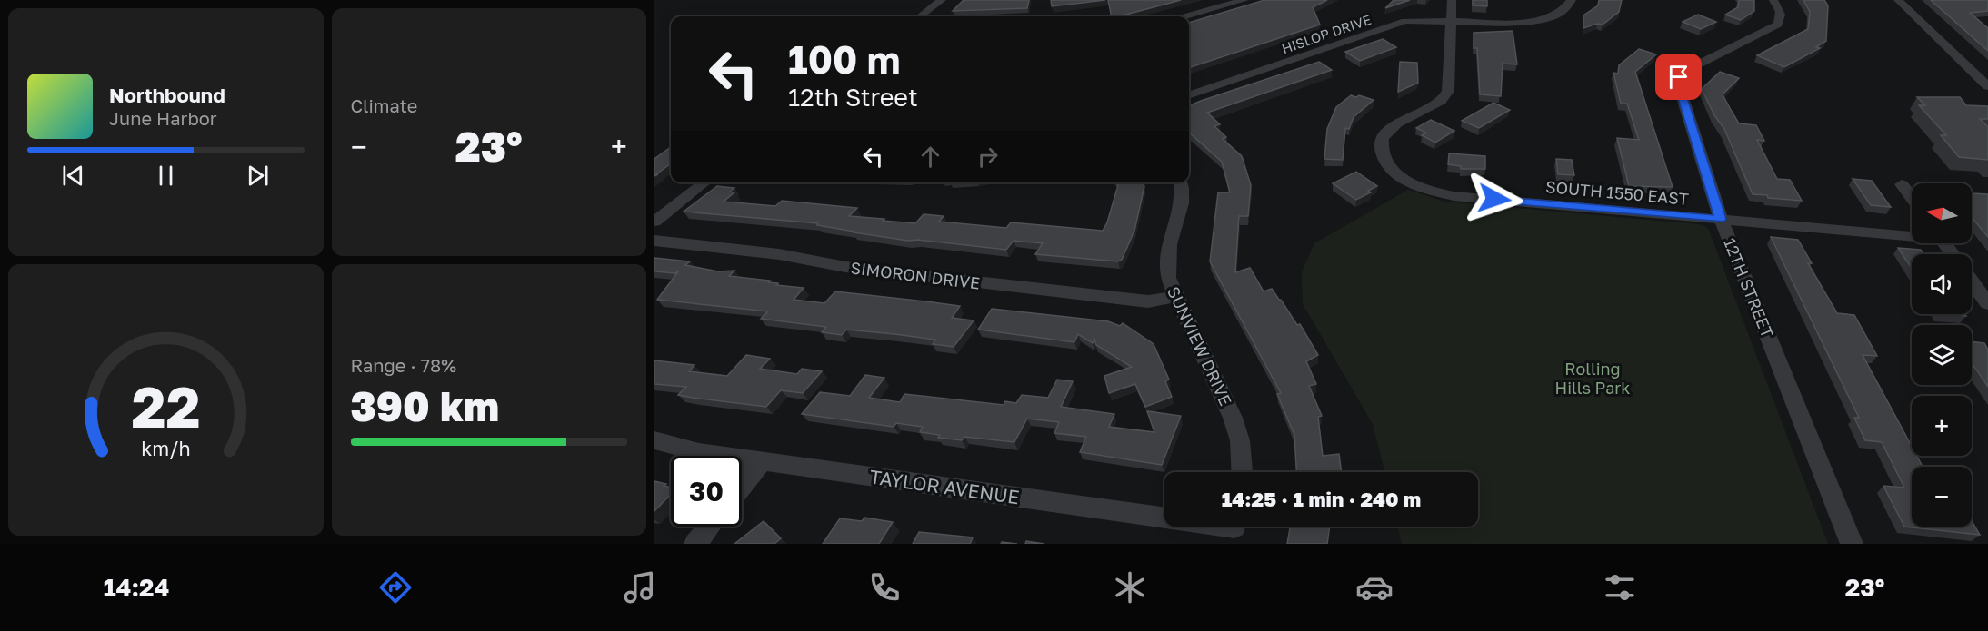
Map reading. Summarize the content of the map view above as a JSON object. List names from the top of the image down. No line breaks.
{"streets":{"street":["HISLOP DRIVE","SOUTH 1550 EAST","SIMORON DRIVE","12TH STREET","SUNVIEW DRIVE","TAYLOR AVENUE"]},"crossings":[["HISLOP DRIVE","SOUTH 1550 EAST"],["SOUTH 1550 EAST","12TH STREET"],["SIMORON DRIVE","SUNVIEW DRIVE"]],"parks":["Rolling Hills Park"],"north":"left","page":{"tile":["Climate",["Range · 78%","390 km"]],"turn":["100 m","12th Street"],"song":["Northbound","June Harbor"],"heat":["−","23°","+"],"map_buttons":["+","−"],"limit":"30","trip":"14:25 · 1 min · 240 m","tabs":["14:24","23°"],"gauge":["22","km/h"]}}
